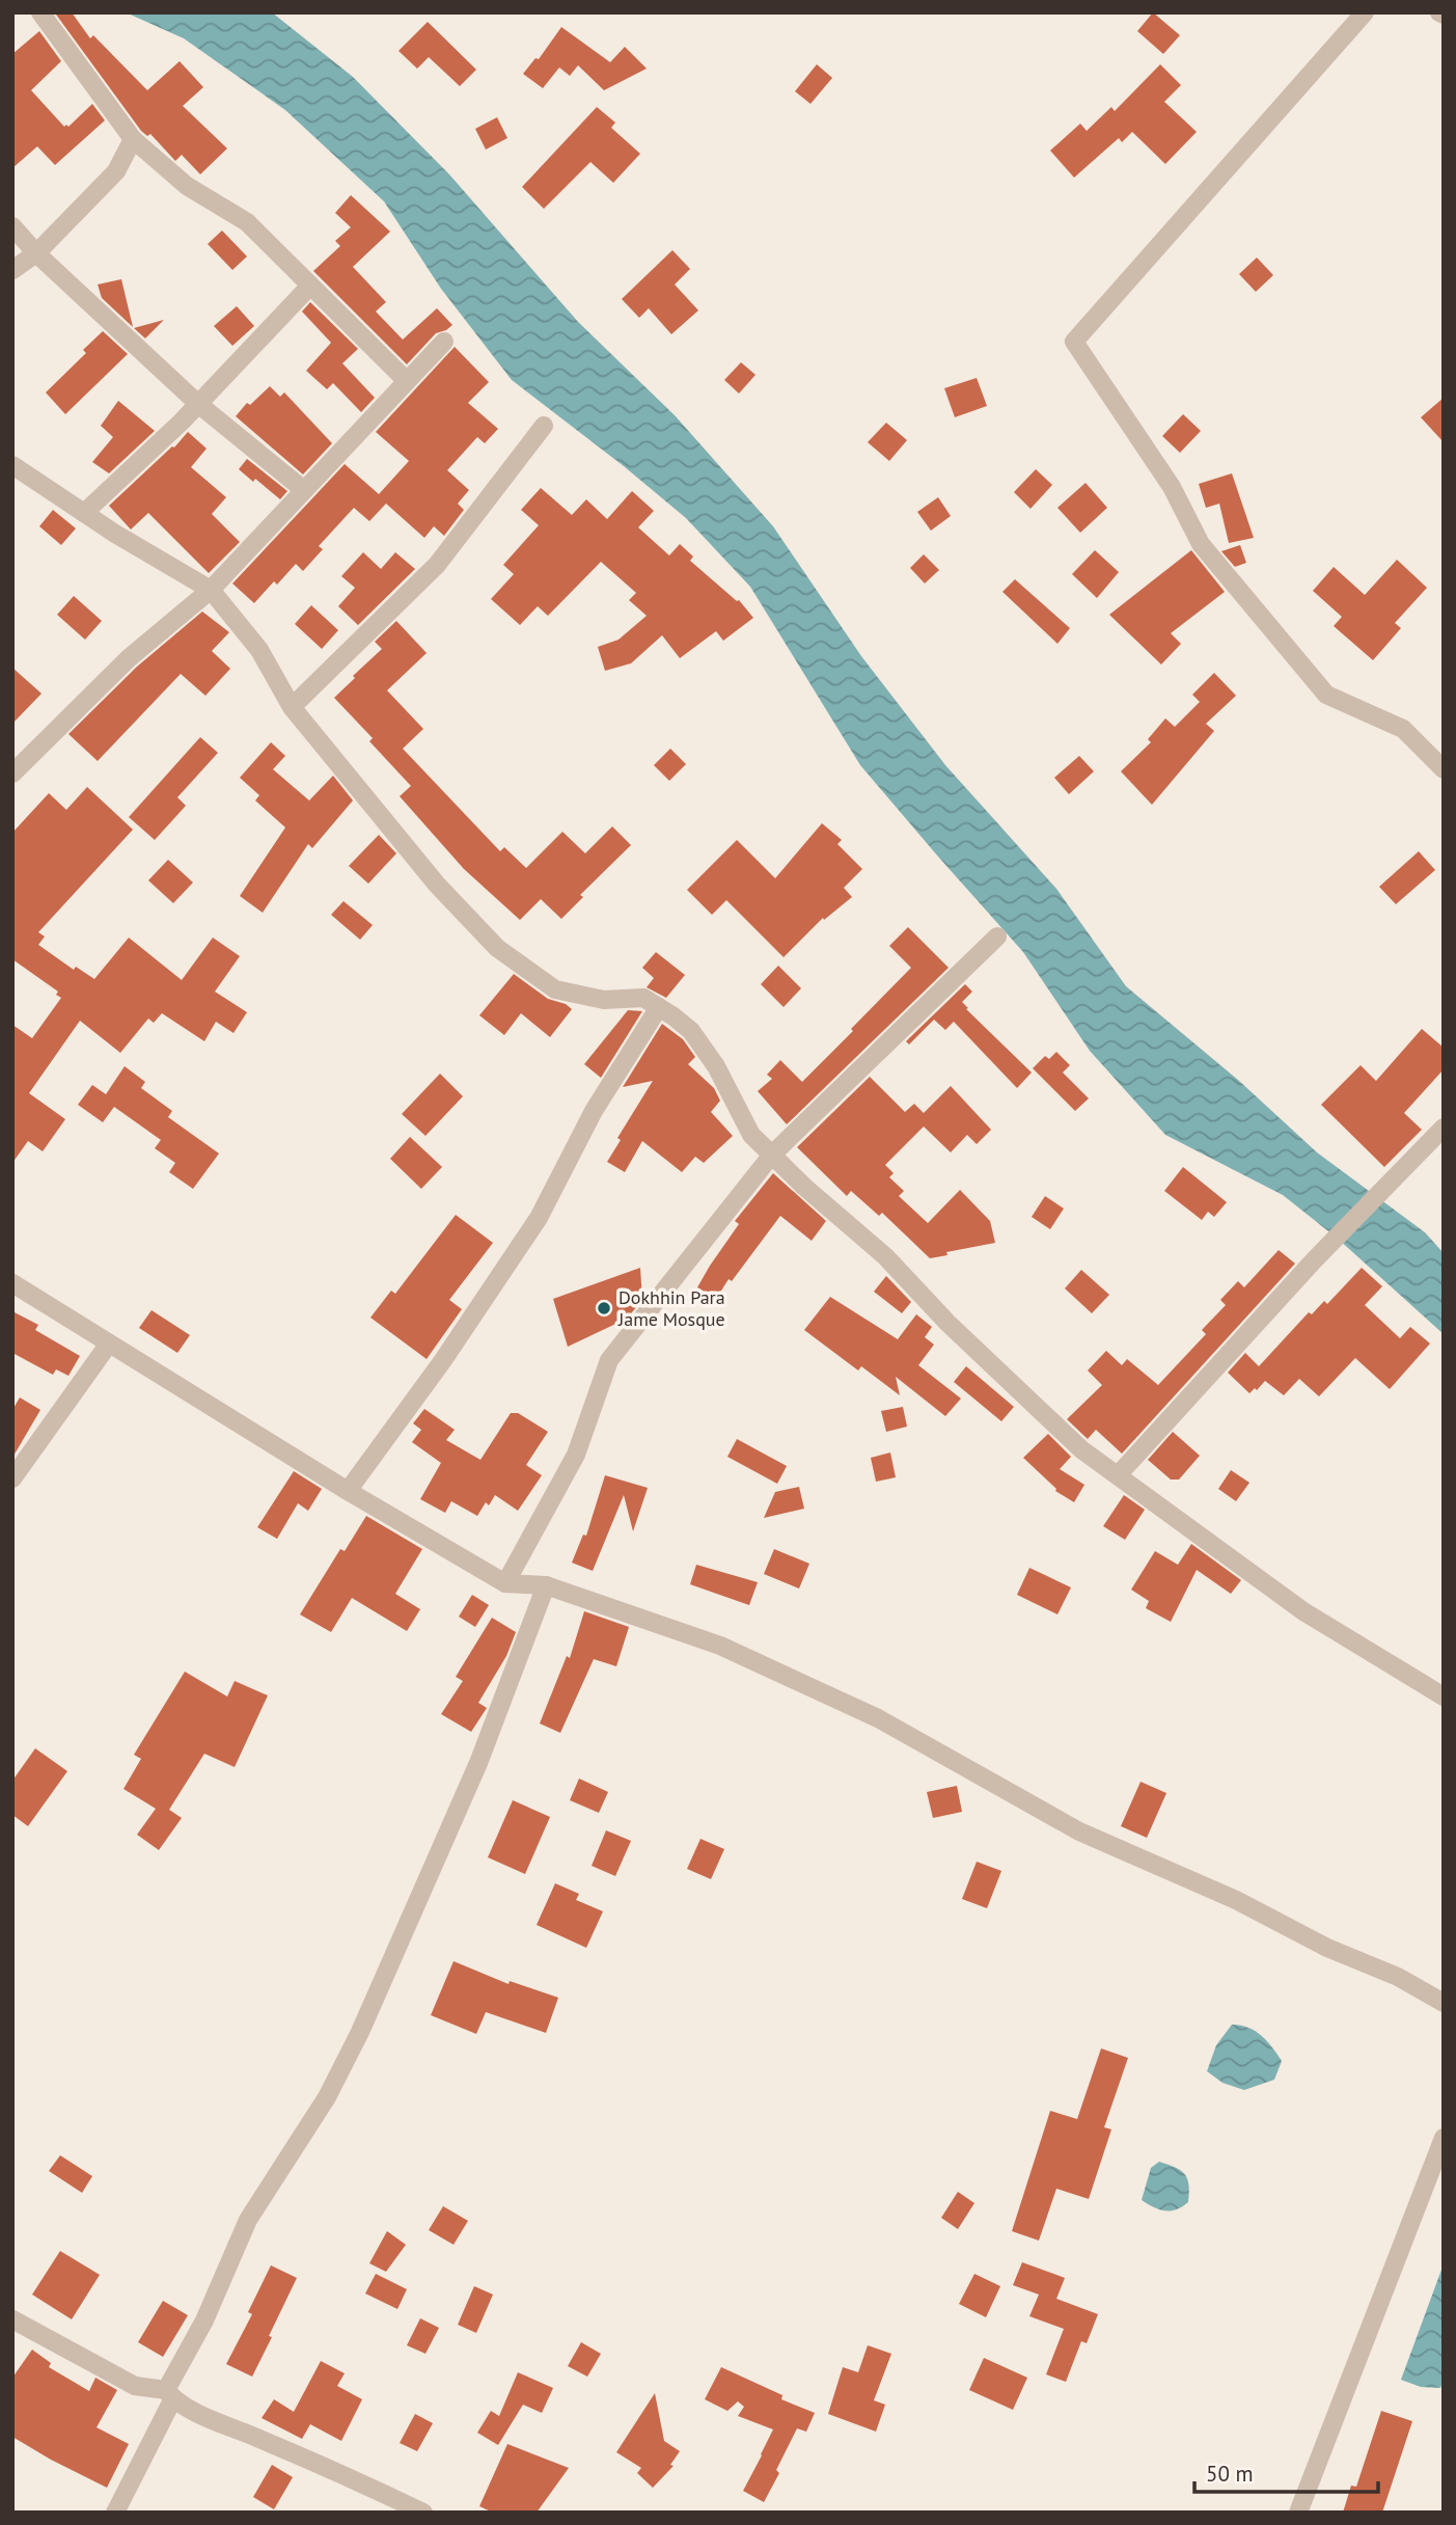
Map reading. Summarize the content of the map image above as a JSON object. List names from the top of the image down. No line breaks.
{"places":["Dokhhin Para Jame Mosque"],"scale_bar":"50 m"}
